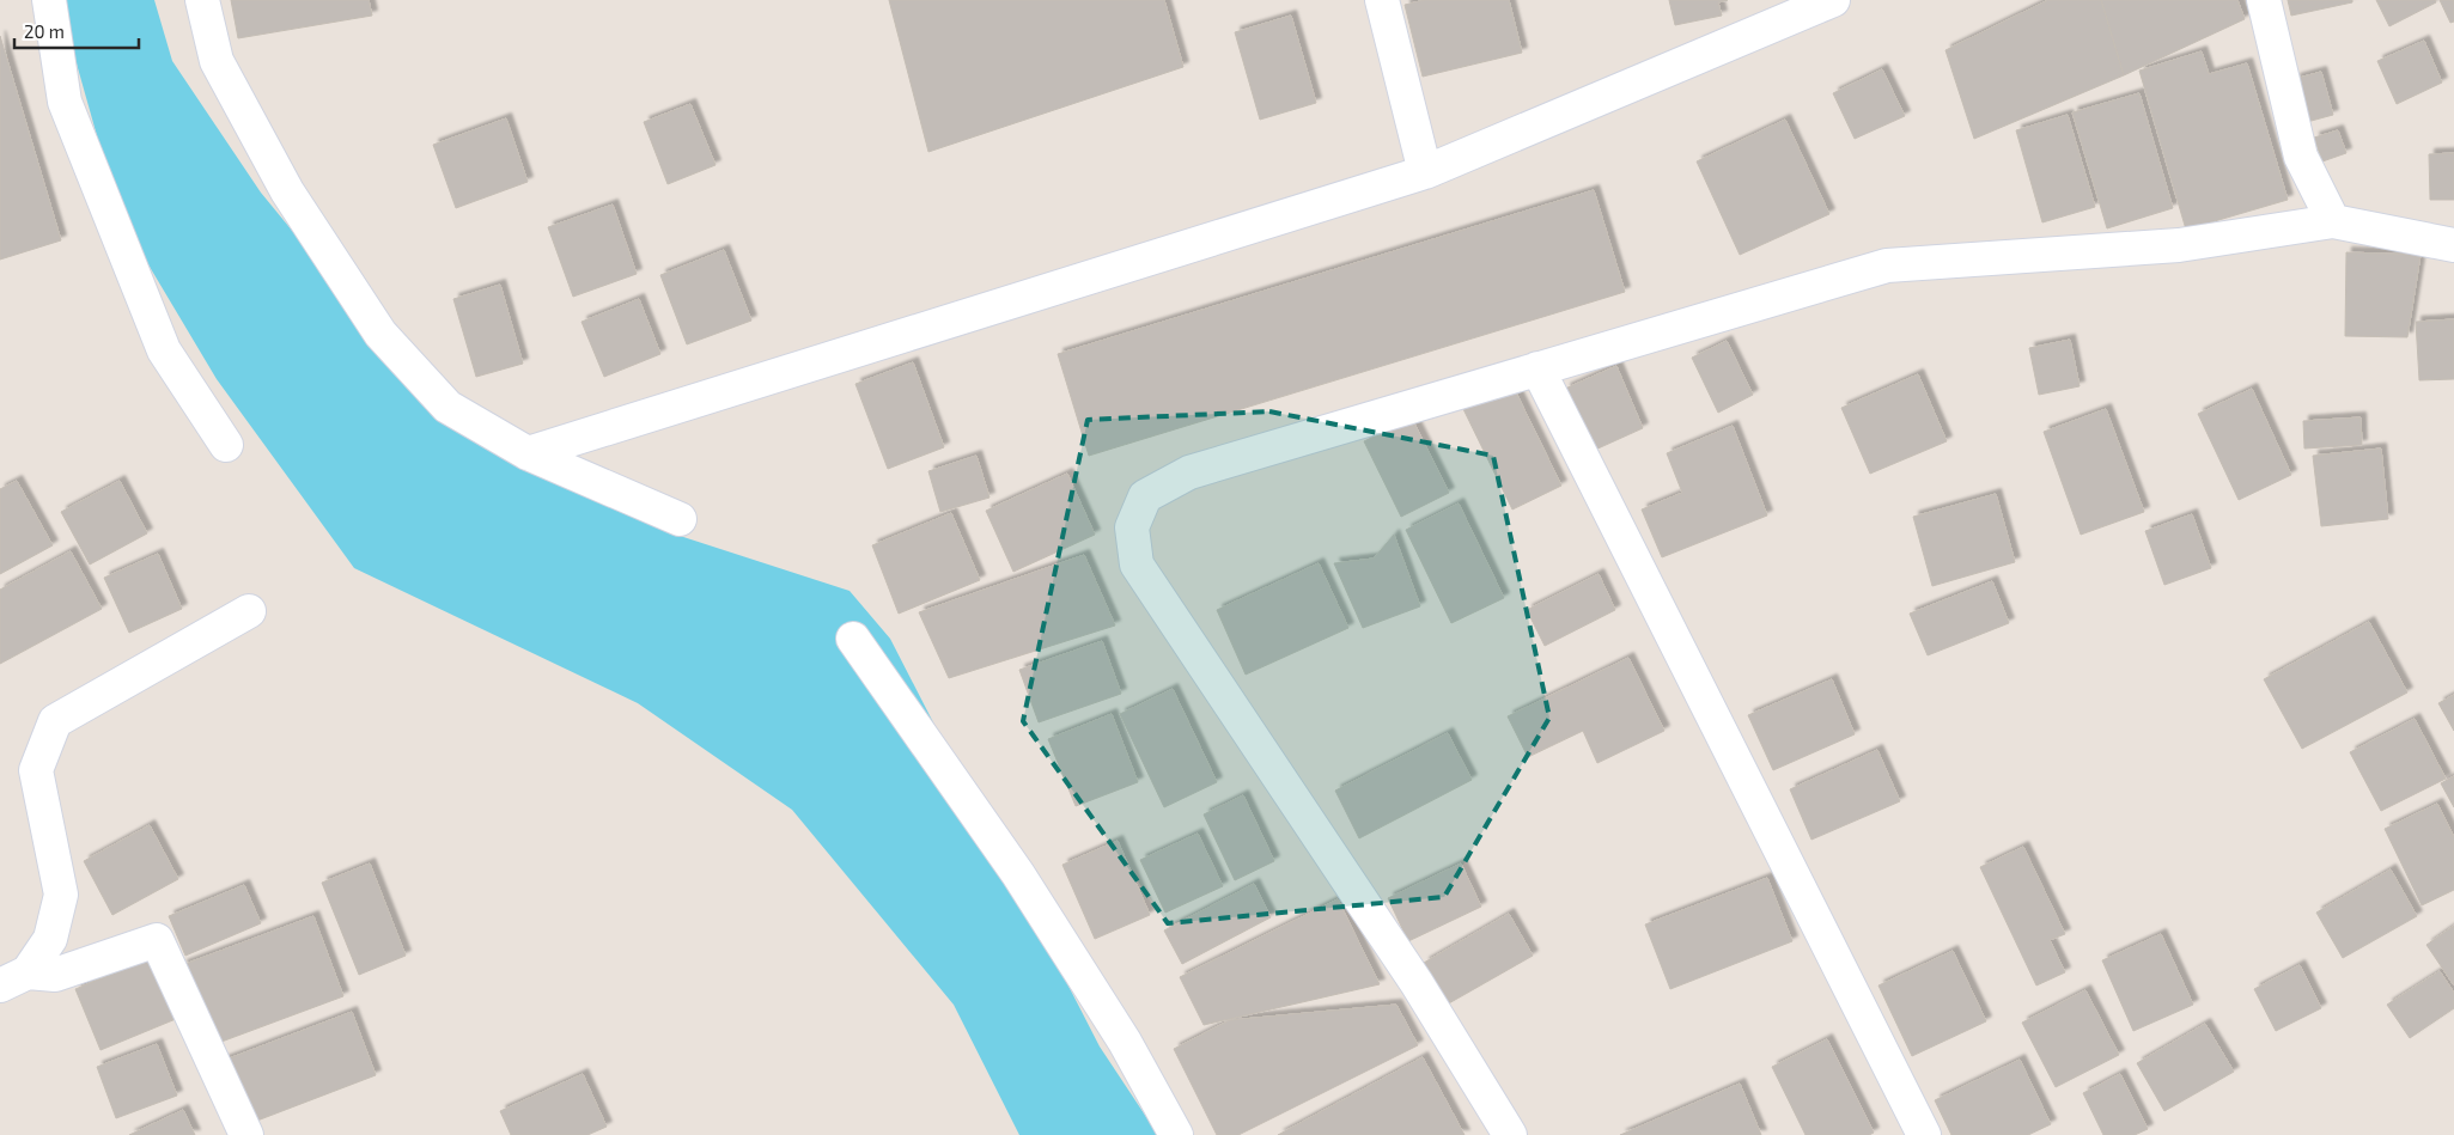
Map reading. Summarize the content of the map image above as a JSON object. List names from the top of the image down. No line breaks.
{"scale_bar":"20 m"}
